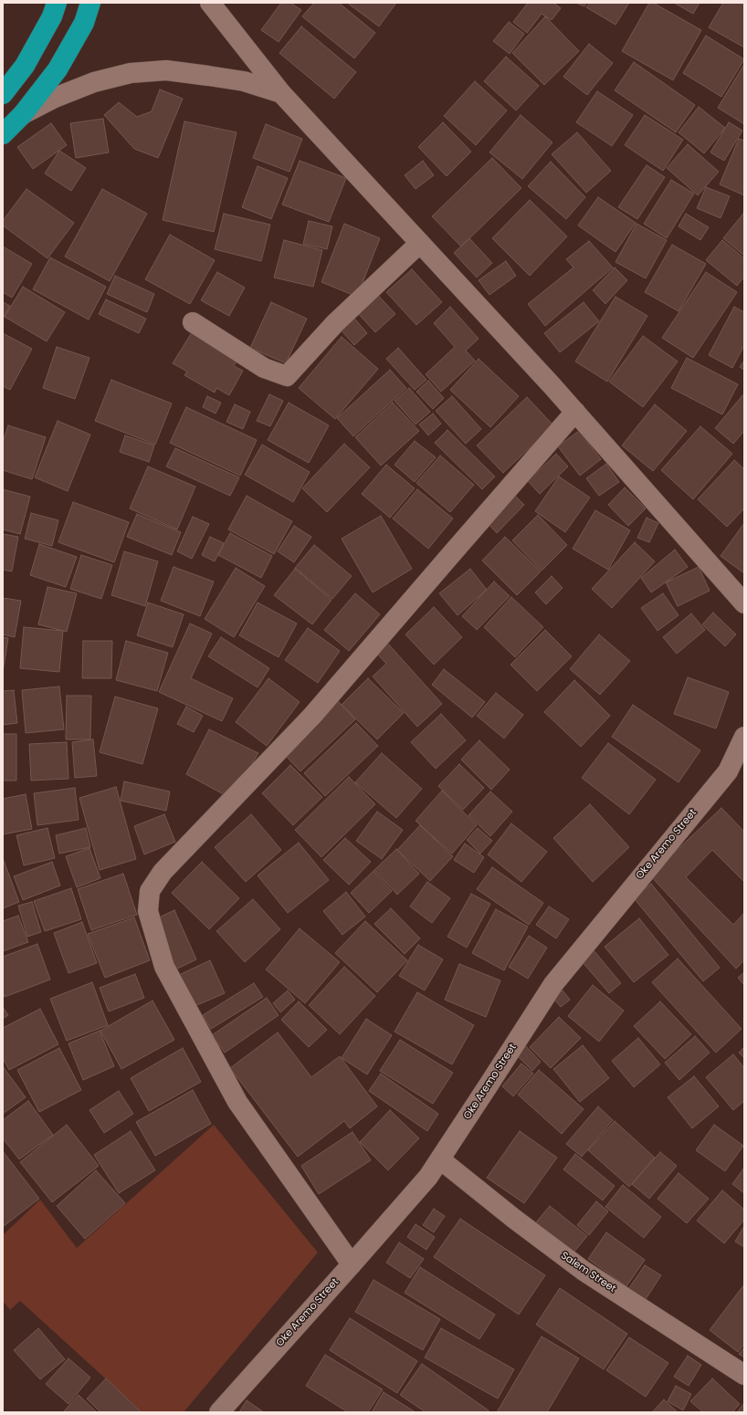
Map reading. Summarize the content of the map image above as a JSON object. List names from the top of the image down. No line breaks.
{"streets":{"street":["Oke Aremo Street","Salem Street"]},"crossings":[["Oke Aremo Street","Salem Street"]]}
